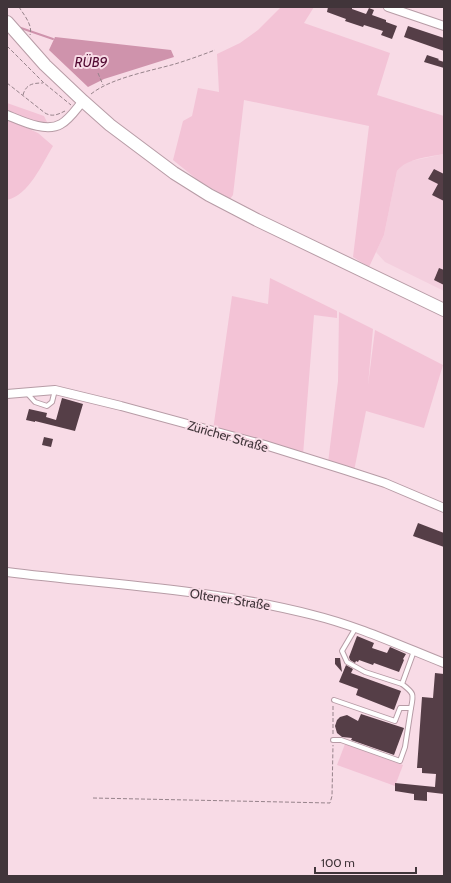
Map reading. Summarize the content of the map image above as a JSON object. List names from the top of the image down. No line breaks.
{"streets":{"street":["Züricher Straße","Oltener Straße"]},"water":["RÜB9"],"scale_bar":"100 m"}
